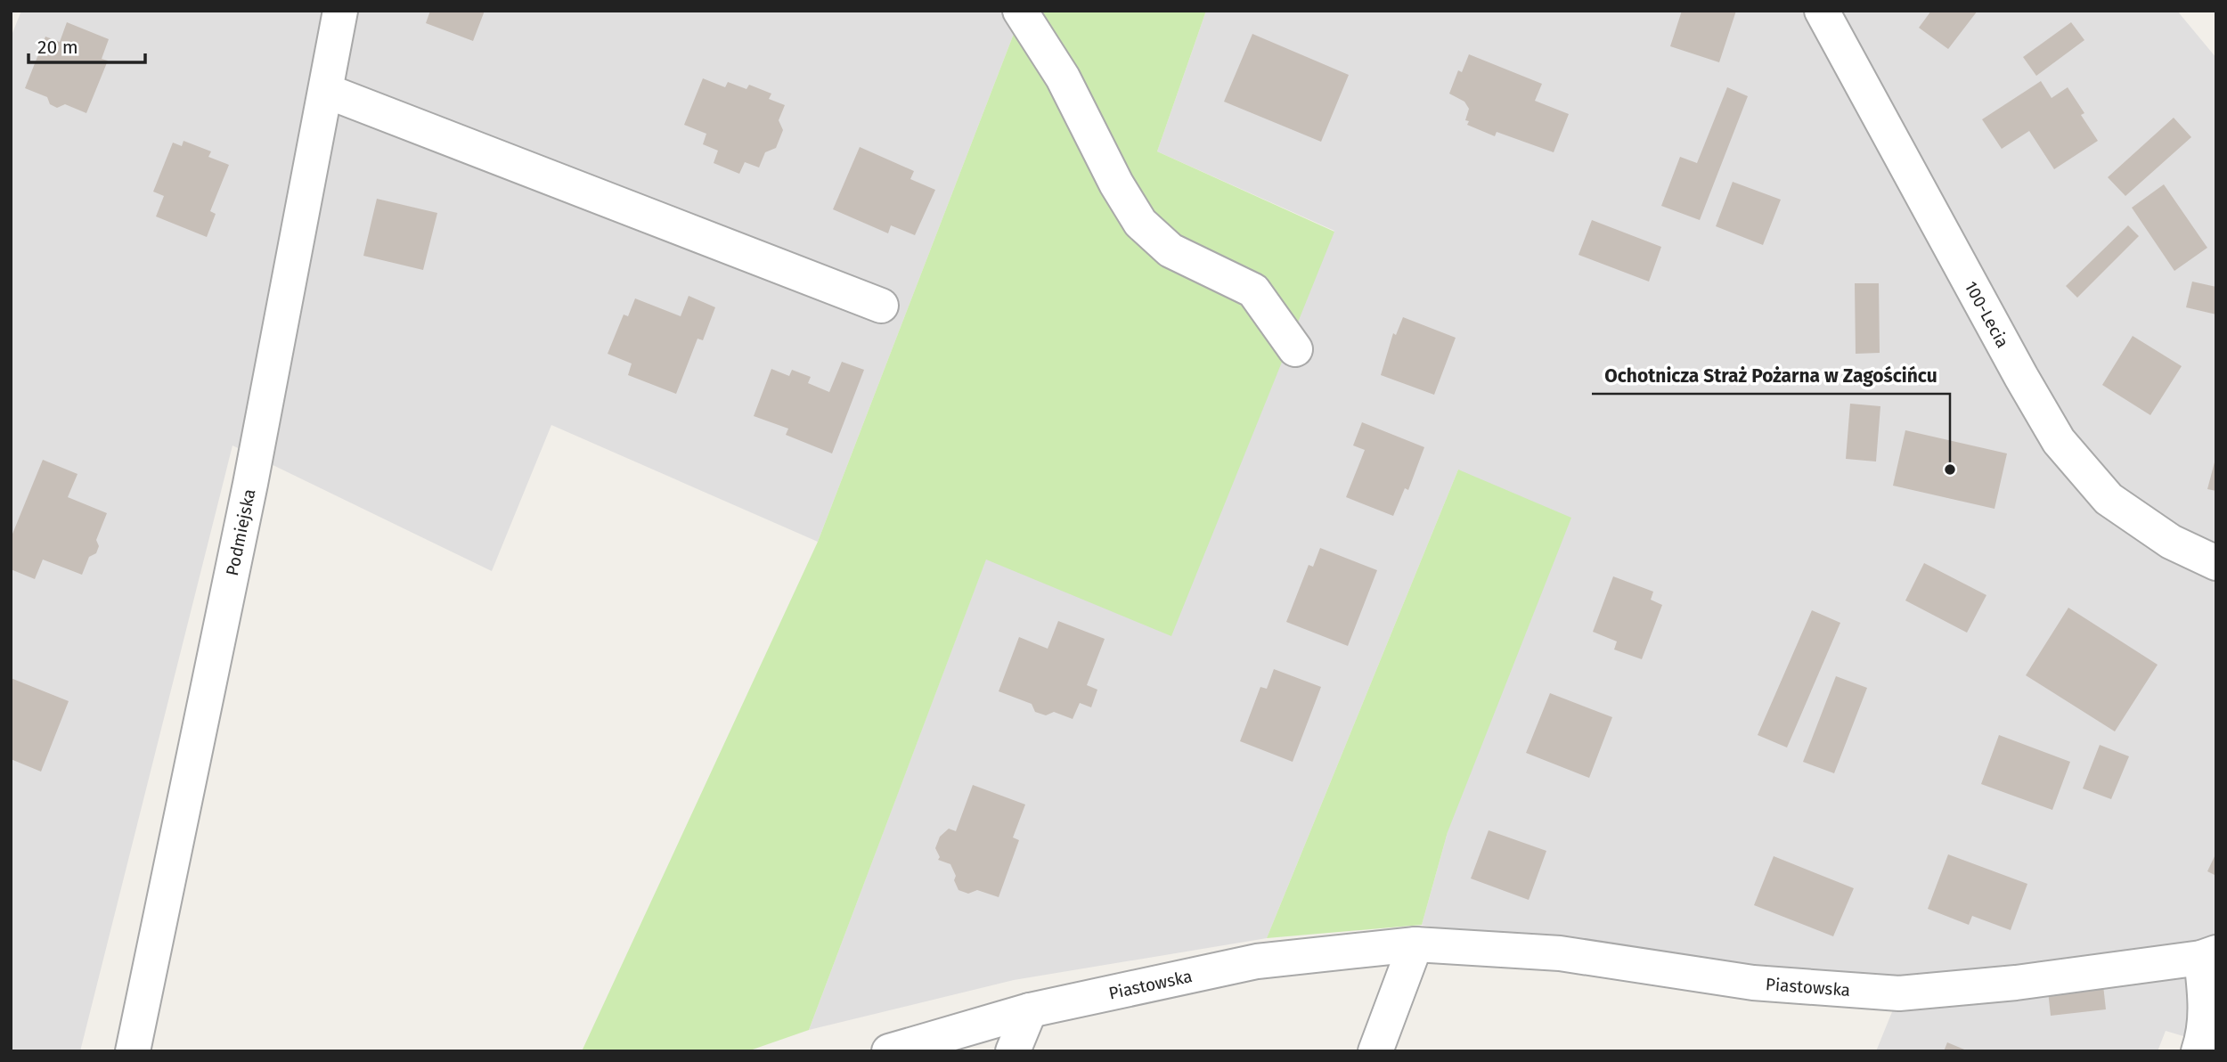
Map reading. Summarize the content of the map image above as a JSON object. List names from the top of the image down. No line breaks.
{"streets":{"street":["100-Lecia","Podmiejska","Piastowska"]},"places":["Ochotnicza Straż Pożarna w Zagościńcu"],"scale_bar":"20 m"}
